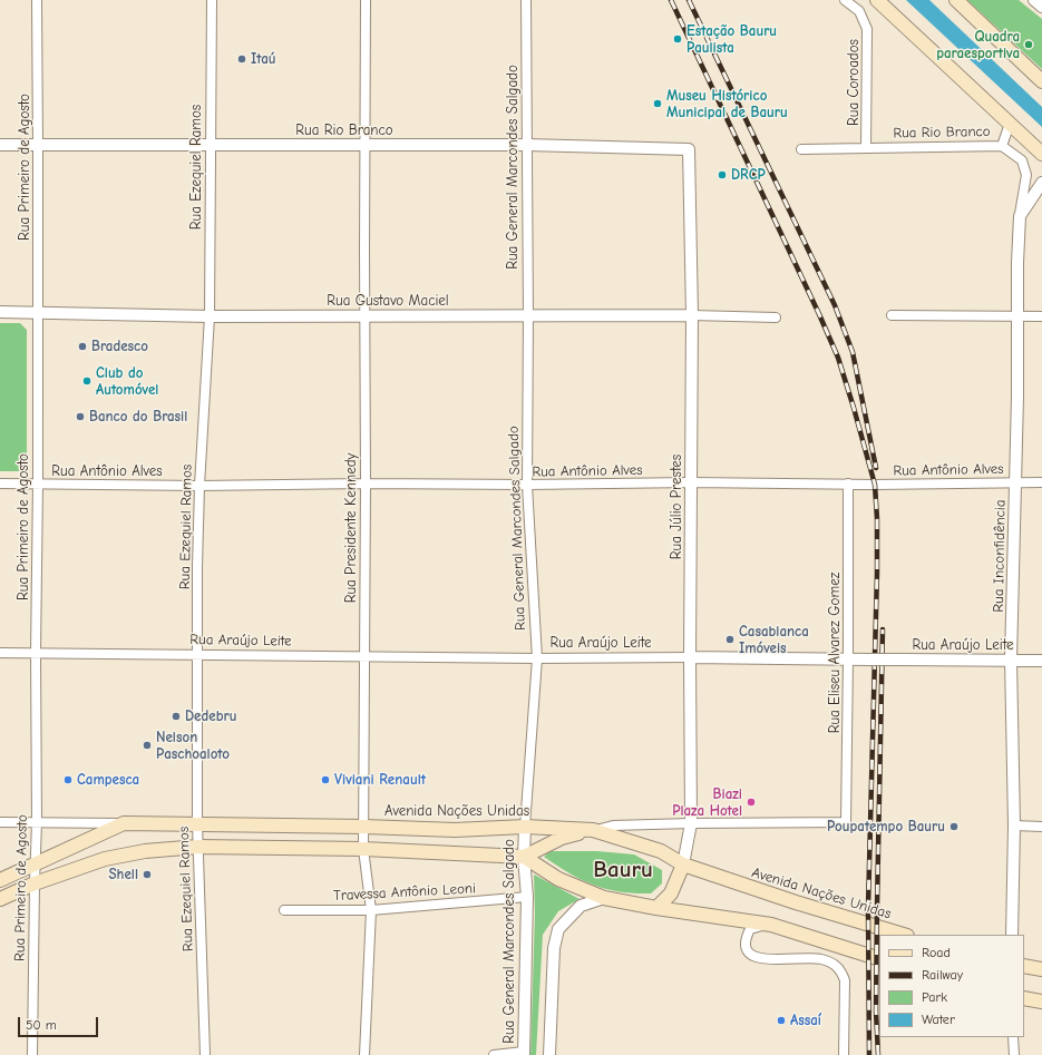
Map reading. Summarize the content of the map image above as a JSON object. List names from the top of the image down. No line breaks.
{"streets":{"main road":["Avenida Nações Unidas"],"street":["Rua Coroados","Rua Rio Branco","Rua Primeiro de Agosto","Rua Ezequiel Ramos","Rua General Marcondes Salgado","Rua Gustavo Maciel","Rua Antônio Alves","Rua Júlio Prestes","Rua Presidente Kennedy","Rua Inconfidência","Rua Araújo Leite","Rua Eliseu Alvarez Gomez","Travessa Antônio Leoni"]},"crossings":[["Rua Coroados","Rua Rio Branco"],["Rua Rio Branco","Rua Primeiro de Agosto"],["Rua Rio Branco","Rua Ezequiel Ramos"],["Rua Rio Branco","Rua General Marcondes Salgado"],["Rua Rio Branco","Rua Júlio Prestes"],["Rua Rio Branco","Rua Presidente Kennedy"],["Rua Rio Branco","Rua Inconfidência"],["Rua Primeiro de Agosto","Rua Gustavo Maciel"],["Rua Primeiro de Agosto","Rua Antônio Alves"],["Rua Primeiro de Agosto","Rua Araújo Leite"],["Rua Primeiro de Agosto","Avenida Nações Unidas"],["Rua Ezequiel Ramos","Rua Gustavo Maciel"],["Rua Ezequiel Ramos","Rua Antônio Alves"],["Rua Ezequiel Ramos","Rua Araújo Leite"],["Rua Ezequiel Ramos","Avenida Nações Unidas"],["Rua General Marcondes Salgado","Rua Gustavo Maciel"],["Rua General Marcondes Salgado","Rua Antônio Alves"],["Rua General Marcondes Salgado","Rua Araújo Leite"],["Rua General Marcondes Salgado","Avenida Nações Unidas"],["Rua General Marcondes Salgado","Travessa Antônio Leoni"],["Rua Gustavo Maciel","Rua Júlio Prestes"],["Rua Gustavo Maciel","Rua Presidente Kennedy"],["Rua Antônio Alves","Rua Júlio Prestes"],["Rua Antônio Alves","Rua Presidente Kennedy"],["Rua Antônio Alves","Rua Inconfidência"],["Rua Antônio Alves","Rua Eliseu Alvarez Gomez"],["Rua Júlio Prestes","Rua Araújo Leite"],["Rua Júlio Prestes","Rua Eliseu Alvarez Gomez"],["Rua Júlio Prestes","Avenida Nações Unidas"],["Rua Presidente Kennedy","Rua Araújo Leite"],["Rua Presidente Kennedy","Avenida Nações Unidas"],["Rua Presidente Kennedy","Travessa Antônio Leoni"],["Rua Inconfidência","Rua Araújo Leite"],["Rua Araújo Leite","Rua Eliseu Alvarez Gomez"]],"districts":["Bauru"],"places":["Estação Bauru Paulista","Quadra paraesportiva","Itaú","Museu Histórico Municipal de Bauru","DRCP","Bradesco","Club do Automóvel","Banco do Brasil","Casablanca Imóveis","Dedebru","Nelson Paschoaloto","Campesca","Viviani Renault","Biazi Plaza Hotel","Poupatempo Bauru","Shell","Assaí"],"legend":["Road","Railway","Park","Water"],"scale_bar":"50 m"}
